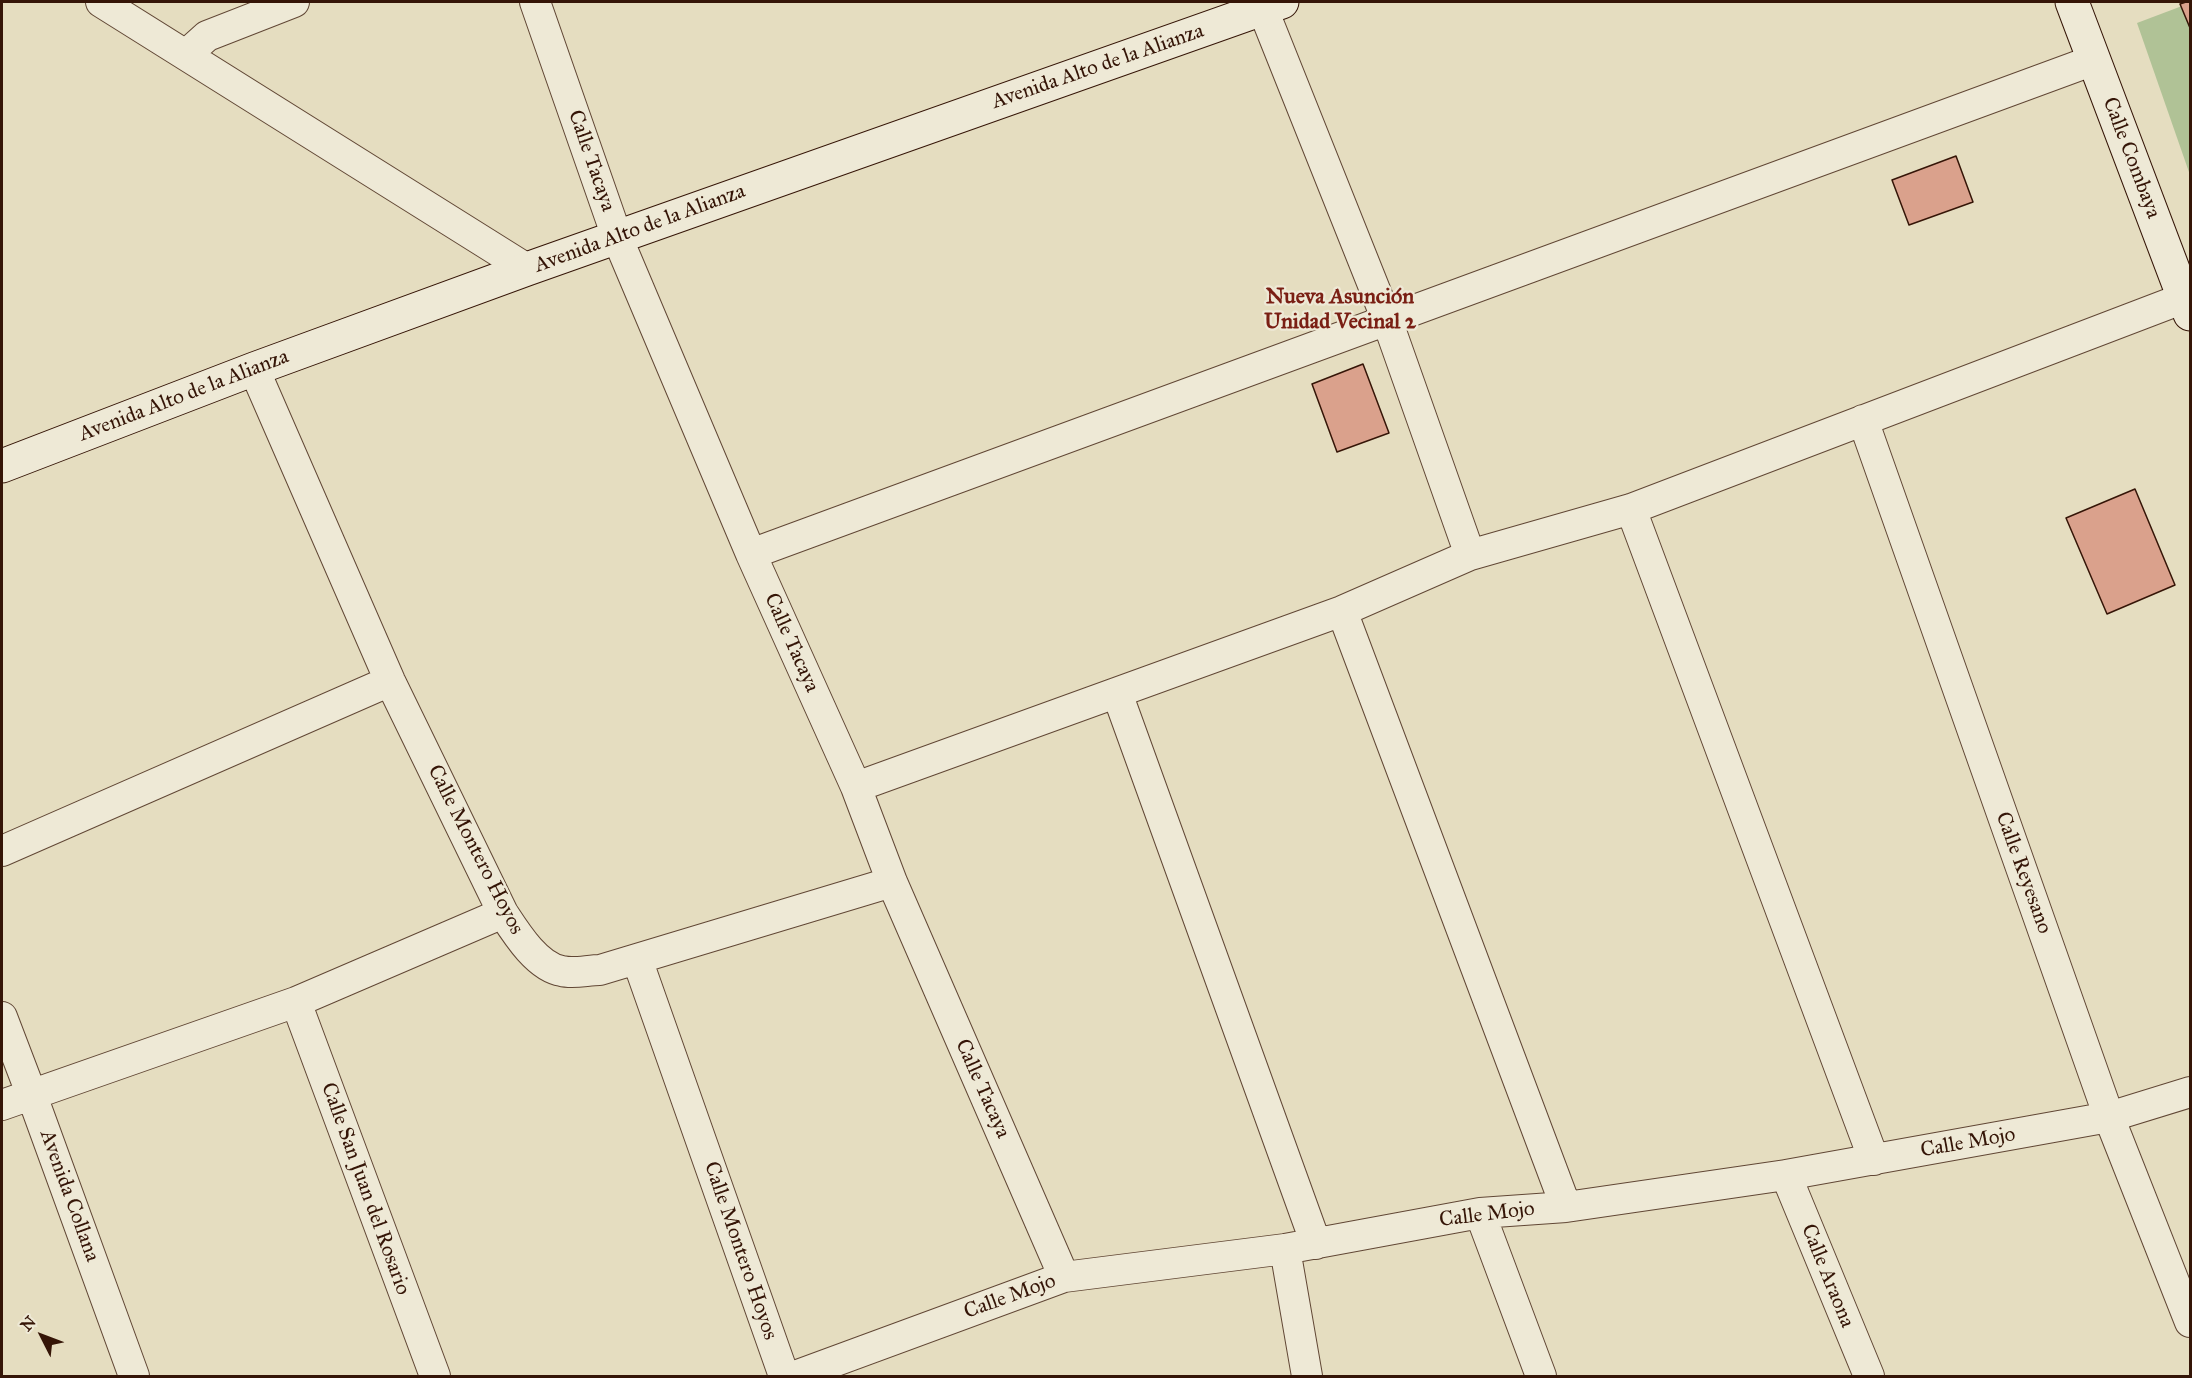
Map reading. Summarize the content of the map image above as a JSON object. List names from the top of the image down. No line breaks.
{"streets":{"street":["Avenida Alto de la Alianza","Calle Combaya","Calle Tacaya","Calle Montero Hoyos","Calle Reyesano","Calle Mojo","Calle San Juan del Rosario","Avenida Collana","Calle Araona"]},"crossings":[["Avenida Alto de la Alianza","Calle Tacaya"],["Avenida Alto de la Alianza","Calle Montero Hoyos"],["Calle Tacaya","Calle Mojo"],["Calle Reyesano","Calle Mojo"],["Calle Mojo","Calle Araona"]],"districts":["Nueva Asunción Unidad Vecinal 2"],"north":"top left"}
